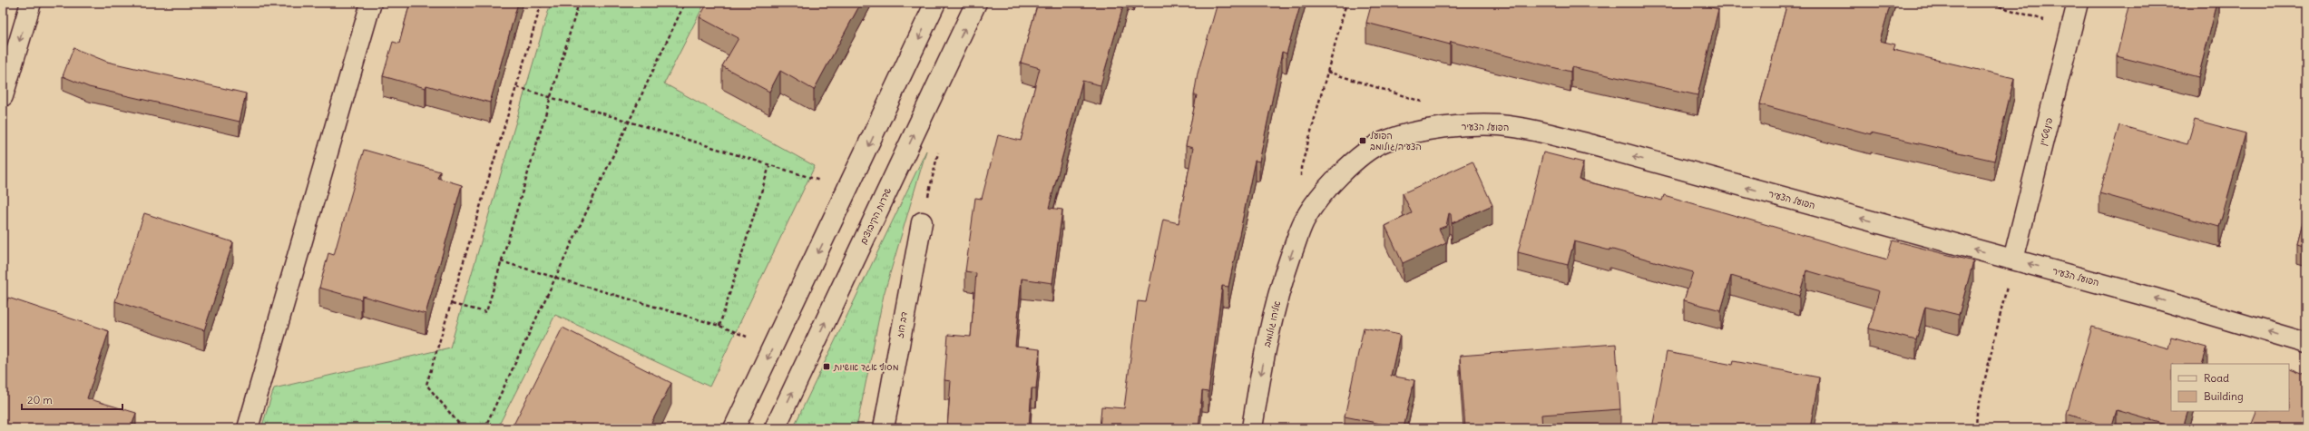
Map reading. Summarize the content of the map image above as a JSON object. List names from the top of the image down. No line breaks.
{"streets":{"street":["הפועל הצעיר","פינשטיין","שדרות הקיבוצים","אליהו גולומב","דב הוז"]},"crossings":[["הפועל הצעיר","פינשטיין"],["הפועל הצעיר","אליהו גולומב"]],"one_way":["הפועל הצעיר","אליהו גולומב"],"places":{"transit":["הפועל הצעיר/גולומב","מסוף אגד אושיות"]},"legend":["Road","Building"],"scale_bar":"20 m"}
